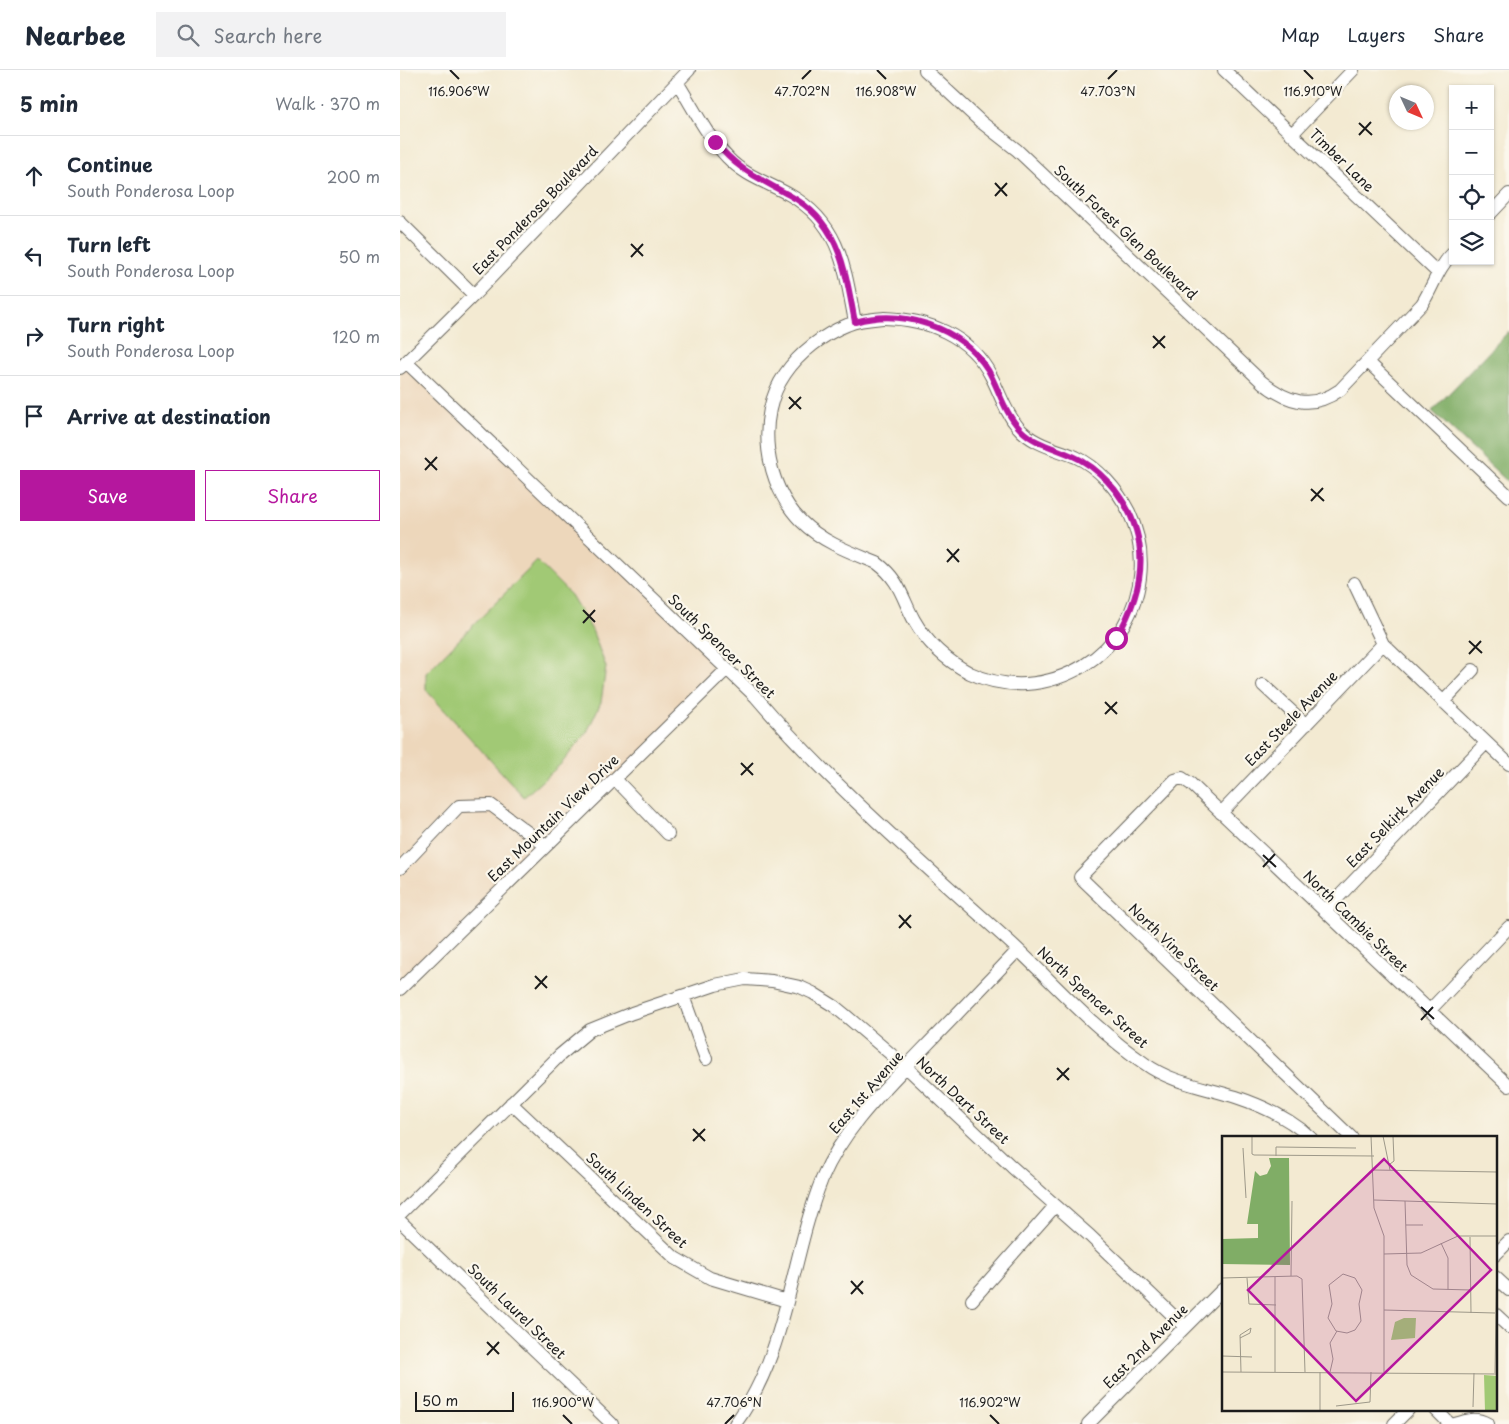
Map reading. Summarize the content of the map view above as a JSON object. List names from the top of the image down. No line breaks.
{"streets":{"street":["Timber Lane","East Ponderosa Boulevard","South Forest Glen Boulevard","South Spencer Street","East Steele Avenue","East Selkirk Avenue","East Mountain View Drive","North Cambie Street","North Vine Street","North Spencer Street","East 1st Avenue","North Dart Street","South Linden Street","South Laurel Street","East 2nd Avenue"]},"crossings":[["East Ponderosa Boulevard","South Spencer Street"],["South Spencer Street","East Mountain View Drive"],["South Spencer Street","North Spencer Street"],["South Spencer Street","East 1st Avenue"],["East Steele Avenue","North Cambie Street"],["East Selkirk Avenue","North Cambie Street"],["North Cambie Street","North Vine Street"],["North Spencer Street","East 1st Avenue"],["East 1st Avenue","North Dart Street"],["East 1st Avenue","South Linden Street"],["North Dart Street","South Linden Street"],["North Dart Street","East 2nd Avenue"]],"scale_bar":"50 m","north":"bottom right","page":{"header":"Nearbee","search":"Search here","nav":["Map","Layers","Share"],"heading":["5 min","Walk · 370 m"],"map_buttons":["+","−"],"list":[["Continue","South Ponderosa Loop","200 m"],["Turn left","South Ponderosa Loop","50 m"],["Turn right","South Ponderosa Loop","120 m"],"Arrive at destination"],"buttons":["Save","Share"],"scale":"50 m"},"coordinates":["116.906°W","116.908°W","116.910°W","47.702°N","47.703°N","47.706°N","116.900°W","116.902°W"]}
